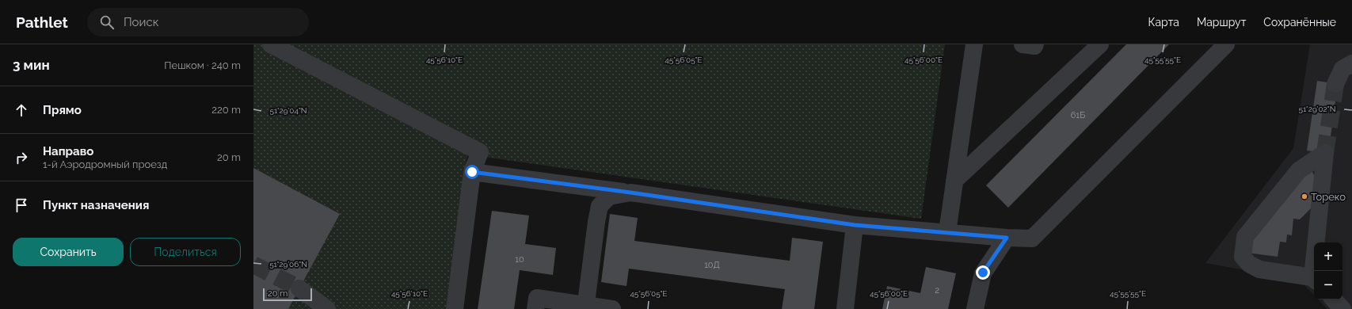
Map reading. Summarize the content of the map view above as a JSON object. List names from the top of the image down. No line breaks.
{"places":["Тореко"],"house_numbers":["61Б","10","10Д","2"],"scale_bar":"20 m","page":{"header":"Pathlet","search":"Поиск","nav":["Карта","Маршрут","Сохранённые"],"heading":["3 мин","Пешком · 240 m"],"list":[["Прямо","220 m"],["Направо","1-й Аэродромный проезд","20 m"],"Пункт назначения"],"buttons":["Сохранить","Поделиться"],"map_buttons":["+","−"],"scale":"20 m"},"coordinates":["45°56'10\"E","45°56'05\"E","45°56'00\"E","45°55'55\"E","51°29'02\"N","51°29'04\"N","51°29'06\"N"]}
